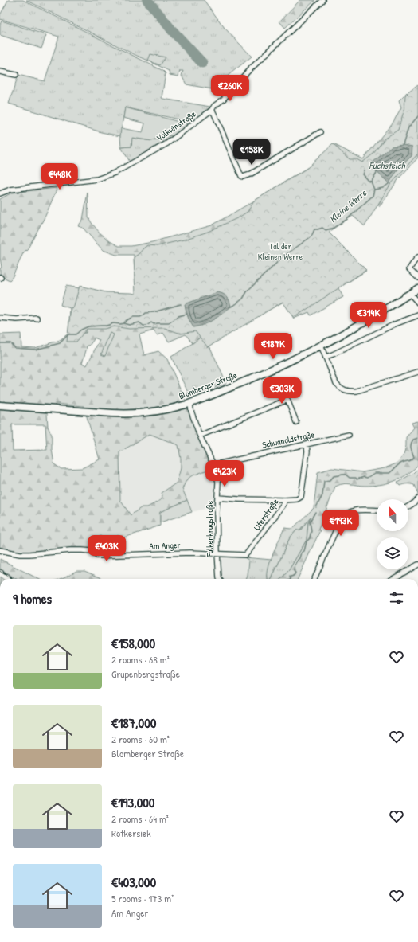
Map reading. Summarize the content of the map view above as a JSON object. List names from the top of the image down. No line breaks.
{"streets":{"street":["Volkwinstraße","Blomberger Straße","Schwanoldstraße","Uferstraße","Falkenkrugstraße","Am Anger"]},"crossings":[["Blomberger Straße","Falkenkrugstraße"],["Schwanoldstraße","Uferstraße"],["Schwanoldstraße","Falkenkrugstraße"],["Uferstraße","Falkenkrugstraße"],["Uferstraße","Am Anger"],["Falkenkrugstraße","Am Anger"]],"water":["Fuchsteich","Kleine Werre"],"parks":["Tal der Kleinen Werre"],"north":"top","page":{"price":["€260K","€158K","€448K","€314K","€187K","€303K","€423K","€193K","€403K"],"heading":"9 homes","list":[{"name":"€158,000","note":"2 rooms · 68 m² · Grupenbergstraße"},{"name":"€187,000","note":"2 rooms · 60 m² · Blomberger Straße"},{"name":"€193,000","note":"2 rooms · 64 m² · Rötkersiek"},{"name":"€403,000","note":"5 rooms · 173 m² · Am Anger"}]}}
